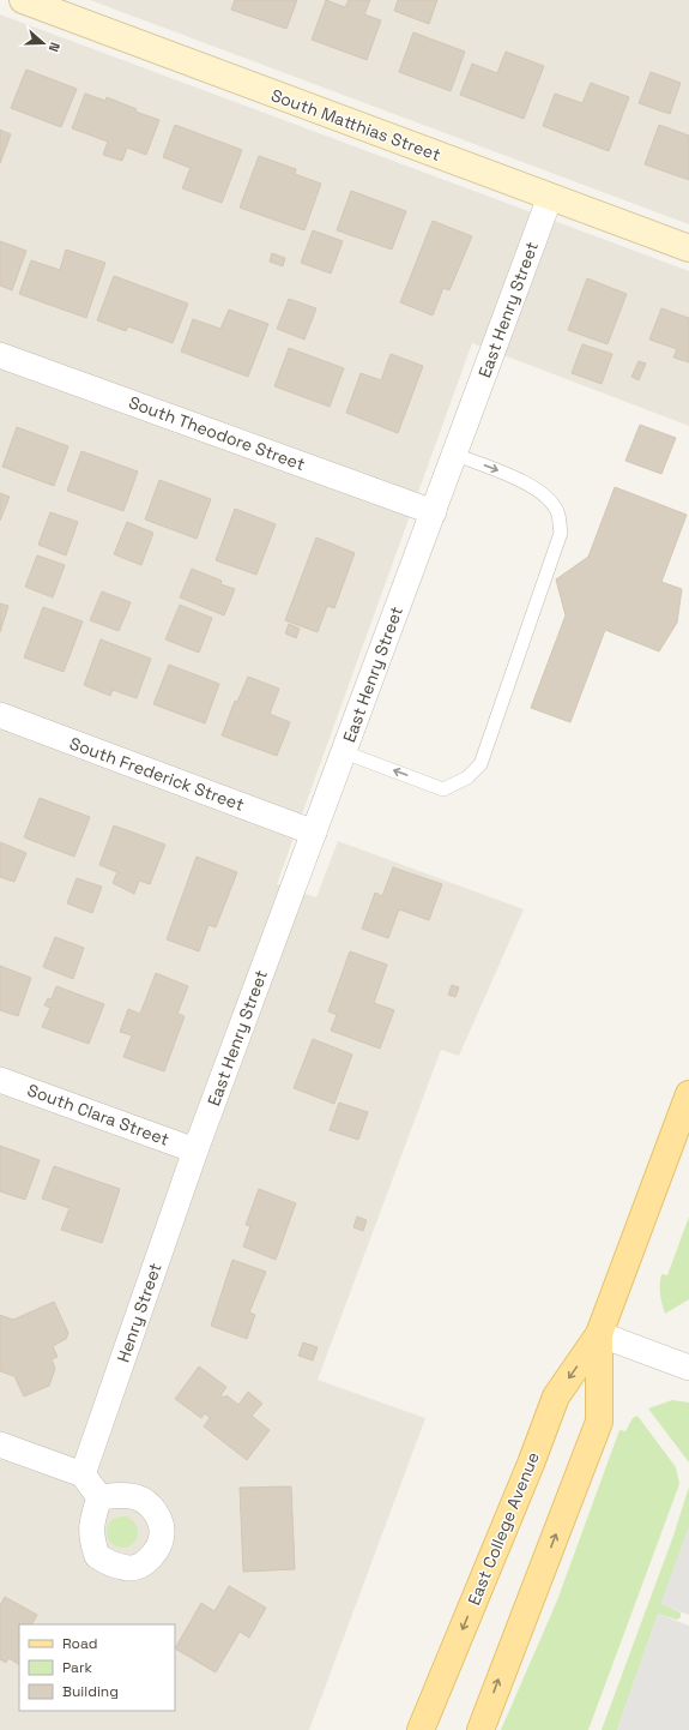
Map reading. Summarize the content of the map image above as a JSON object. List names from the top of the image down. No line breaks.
{"streets":{"main road":["East College Avenue"],"street":["South Matthias Street","East Henry Street","South Theodore Street","South Frederick Street","South Clara Street","Henry Street"]},"crossings":[["South Matthias Street","East Henry Street"],["East Henry Street","South Theodore Street"],["East Henry Street","South Frederick Street"],["East Henry Street","South Clara Street"],["East Henry Street","Henry Street"],["South Clara Street","Henry Street"]],"legend":["Road","Park","Building"],"north":"right"}
